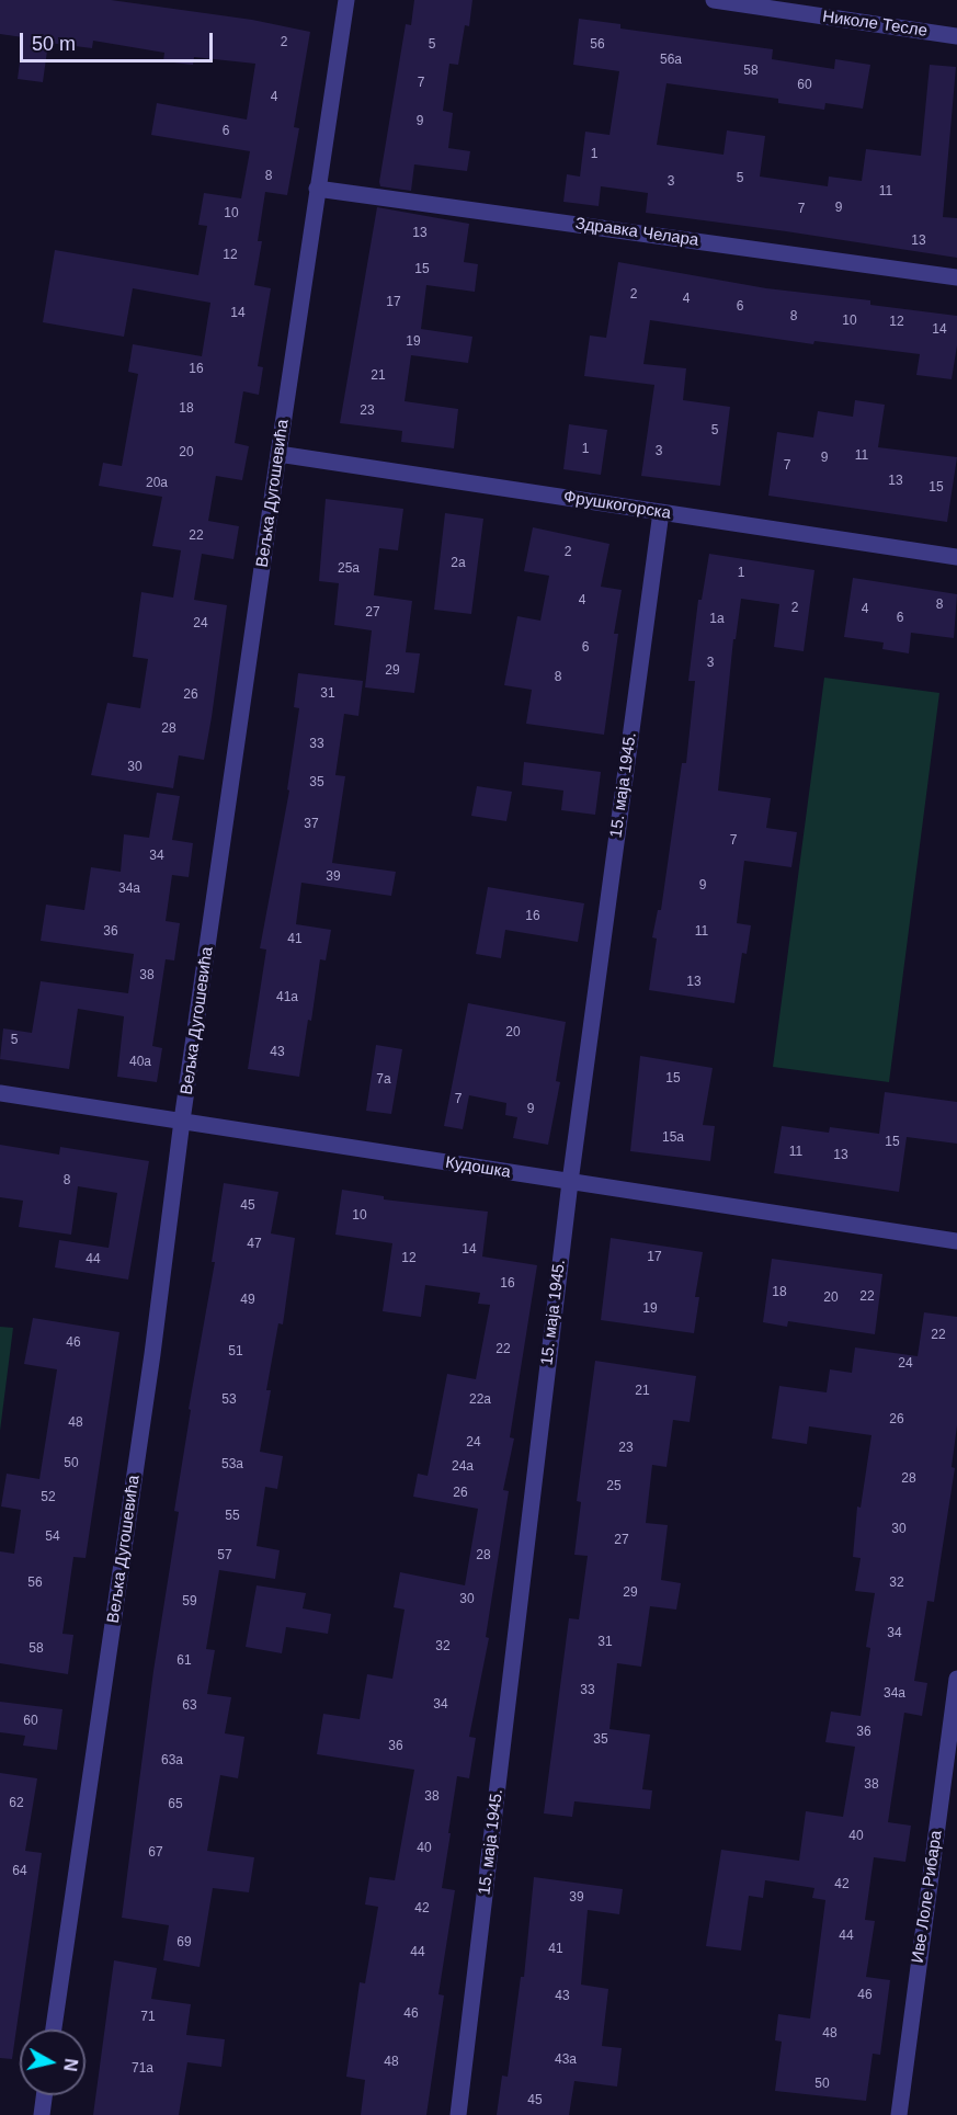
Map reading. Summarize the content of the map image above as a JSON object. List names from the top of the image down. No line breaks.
{"streets":{"street":["Николе Тесле","Здравка Челара","Вељка Дугошевића","Фрушкогорска","15. маја 1945.","Кудошка","Иве Лоле Рибара"]},"crossings":[["Здравка Челара","Вељка Дугошевића"],["Вељка Дугошевића","Фрушкогорска"],["Вељка Дугошевића","Кудошка"],["Фрушкогорска","15. маја 1945."],["15. маја 1945.","Кудошка"]],"house_numbers":["2","5","56","56a","58","7","60","4","9","6","1","8","5","3","11","9","7","10","13","13","12","15","2","4","17","6","14","8","10","12","14","19","16","21","18","23","5","1","3","20","11","9","7","13","20a","15","22","2","2a","25a","1","4","8","2","4","27","6","1a","24","6","3","29","8","31","26","28","33","30","35","37","7","34","39","9","34a","16","36","11","41","38","13","41a","20","5","43","40a","15","7a","7","9","15a","15","11","13","8","45","10","47","14","17","12","44","16","18","22","20","49","19","22","46","22","51","24","21","53","22a","26","48","24","23","50","53a","24a","28","25","26","52","55","30","54","27","57","28","56","32","29","30","59","34","31","32","58","61","33","34a","34","63","60","36","35","36","63a","38","38","62","65","40","40","67","64","42","39","42","44","69","41","44","46","43","46","71","48","43a","48","71a","50","45"],"scale_bar":"50 m","north":"right"}
